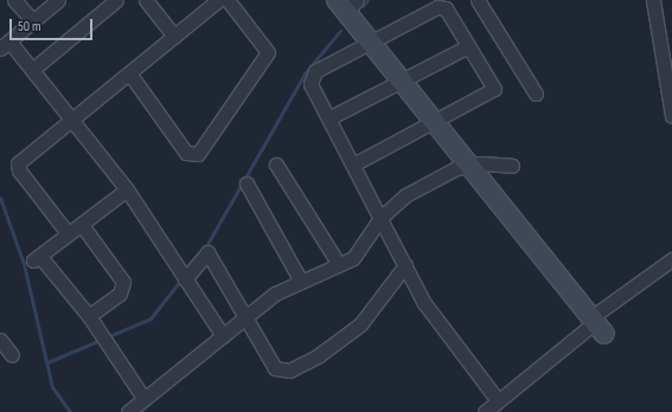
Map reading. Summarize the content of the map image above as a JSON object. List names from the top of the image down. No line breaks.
{"scale_bar":"50 m"}
